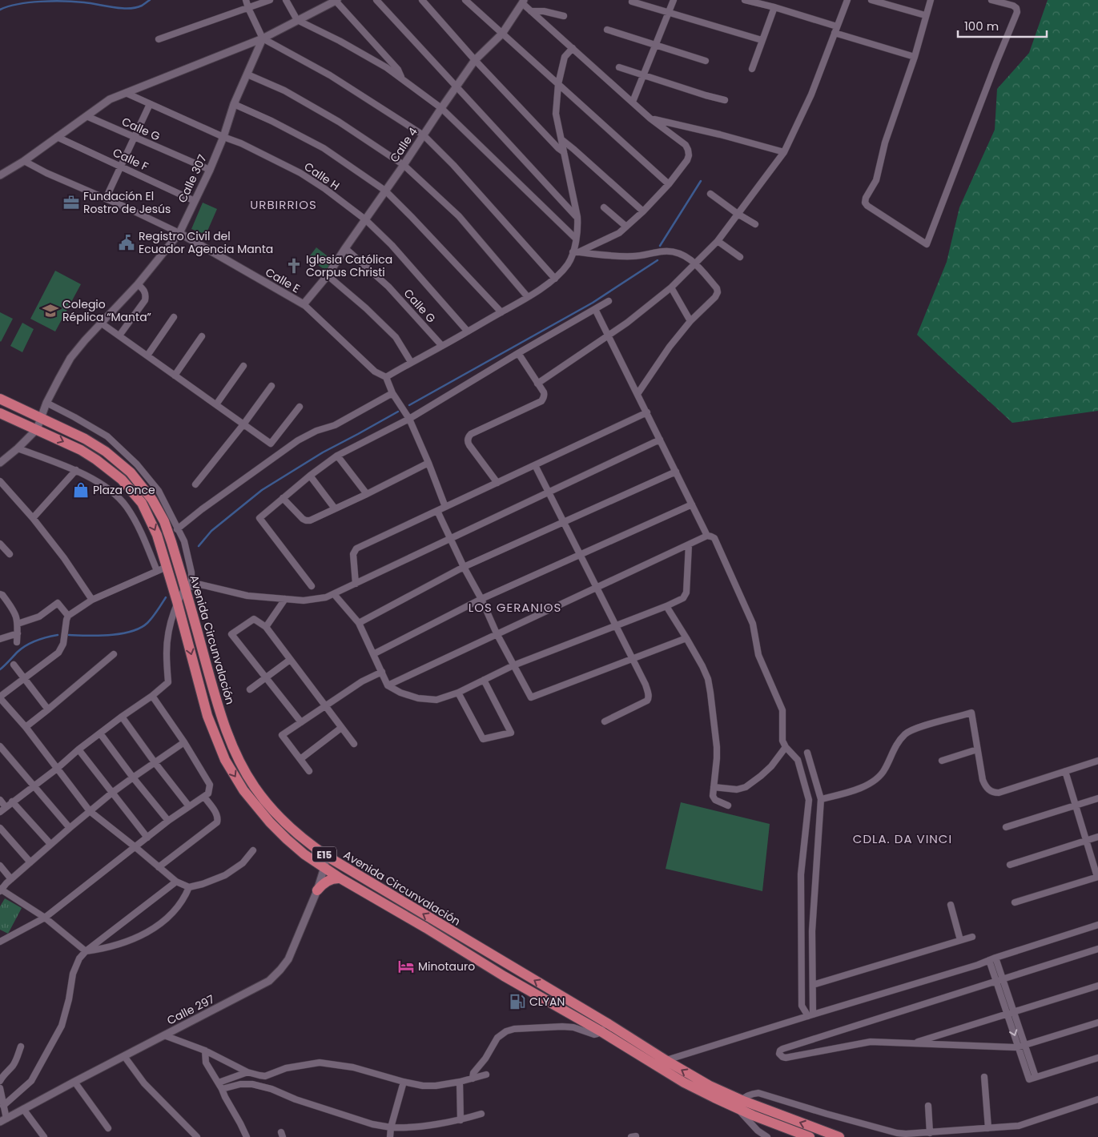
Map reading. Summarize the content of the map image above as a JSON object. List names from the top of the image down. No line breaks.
{"streets":{"highway":["Avenida Circunvalación","E15"],"street":["Calle G","Calle 4","Calle F","Calle H","Calle 307","Calle E","Calle 297"]},"crossings":[["Calle G","Calle 4"],["Calle G","Calle 307"],["Calle 4","Calle H"],["Calle 4","Calle E"],["Calle F","Calle 307"],["Calle H","Calle 307"],["Calle 307","Calle E"],["Calle 307","Avenida Circunvalación"],["Avenida Circunvalación","Calle 297"]],"districts":["URBIRRIOS","LOS GERANIOS","CDLA. DA VINCI"],"places":{"office":["Fundación El Rostro de Jesús"],"public building":["Registro Civil del Ecuador Agencia Manta"],"church":["Iglesia Católica Corpus Christi"],"school or university":["Colegio Réplica “Manta”"],"shop":["Plaza Once"],"hotel":["Minotauro"],"fuel station":["CLYAN"]},"scale_bar":"100 m"}
